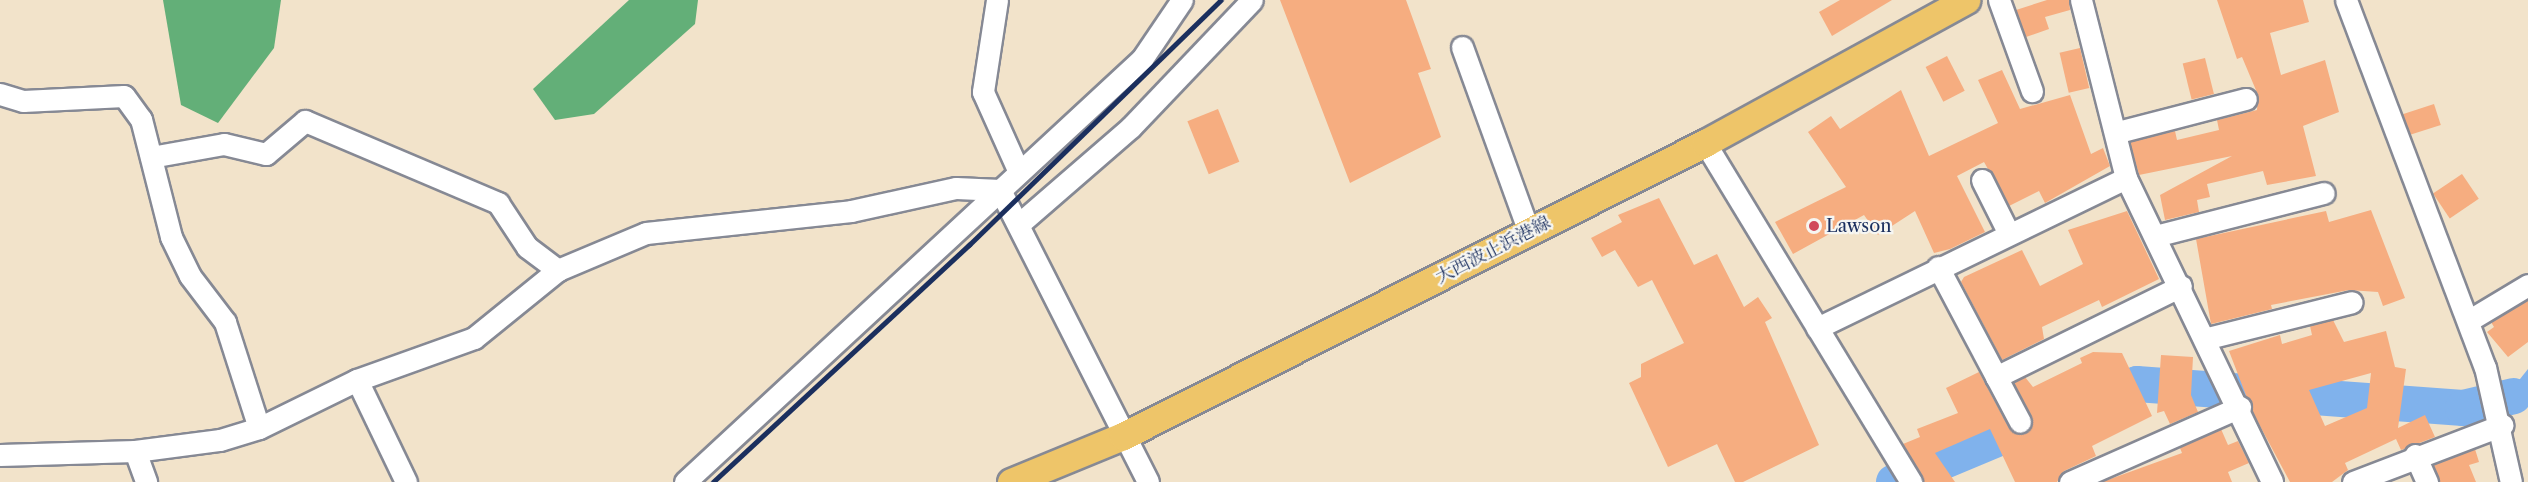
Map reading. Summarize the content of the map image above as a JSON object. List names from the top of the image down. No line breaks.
{"streets":{"main road":["大西波止浜港線"]},"places":["Lawson"]}
